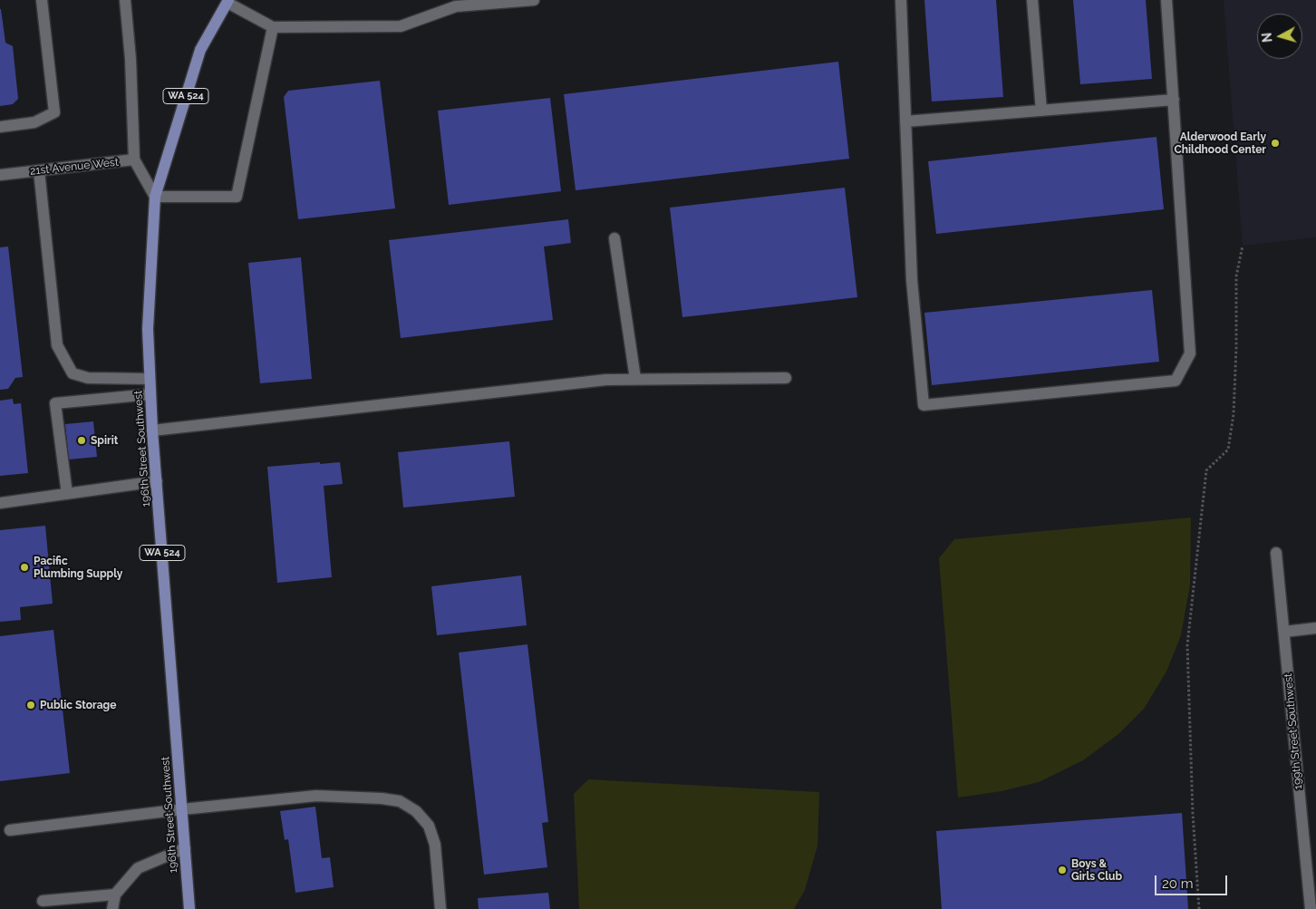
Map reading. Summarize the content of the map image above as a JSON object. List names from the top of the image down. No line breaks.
{"streets":{"main road":["WA 524","196th Street Southwest"],"street":["21st Avenue West","199th Street Southwest"]},"crossings":[["21st Avenue West","196th Street Southwest"]],"places":["Alderwood Early Childhood Center","Spirit","Pacific Plumbing Supply","Public Storage","Boys & Girls Club"],"scale_bar":"20 m","north":"left"}
